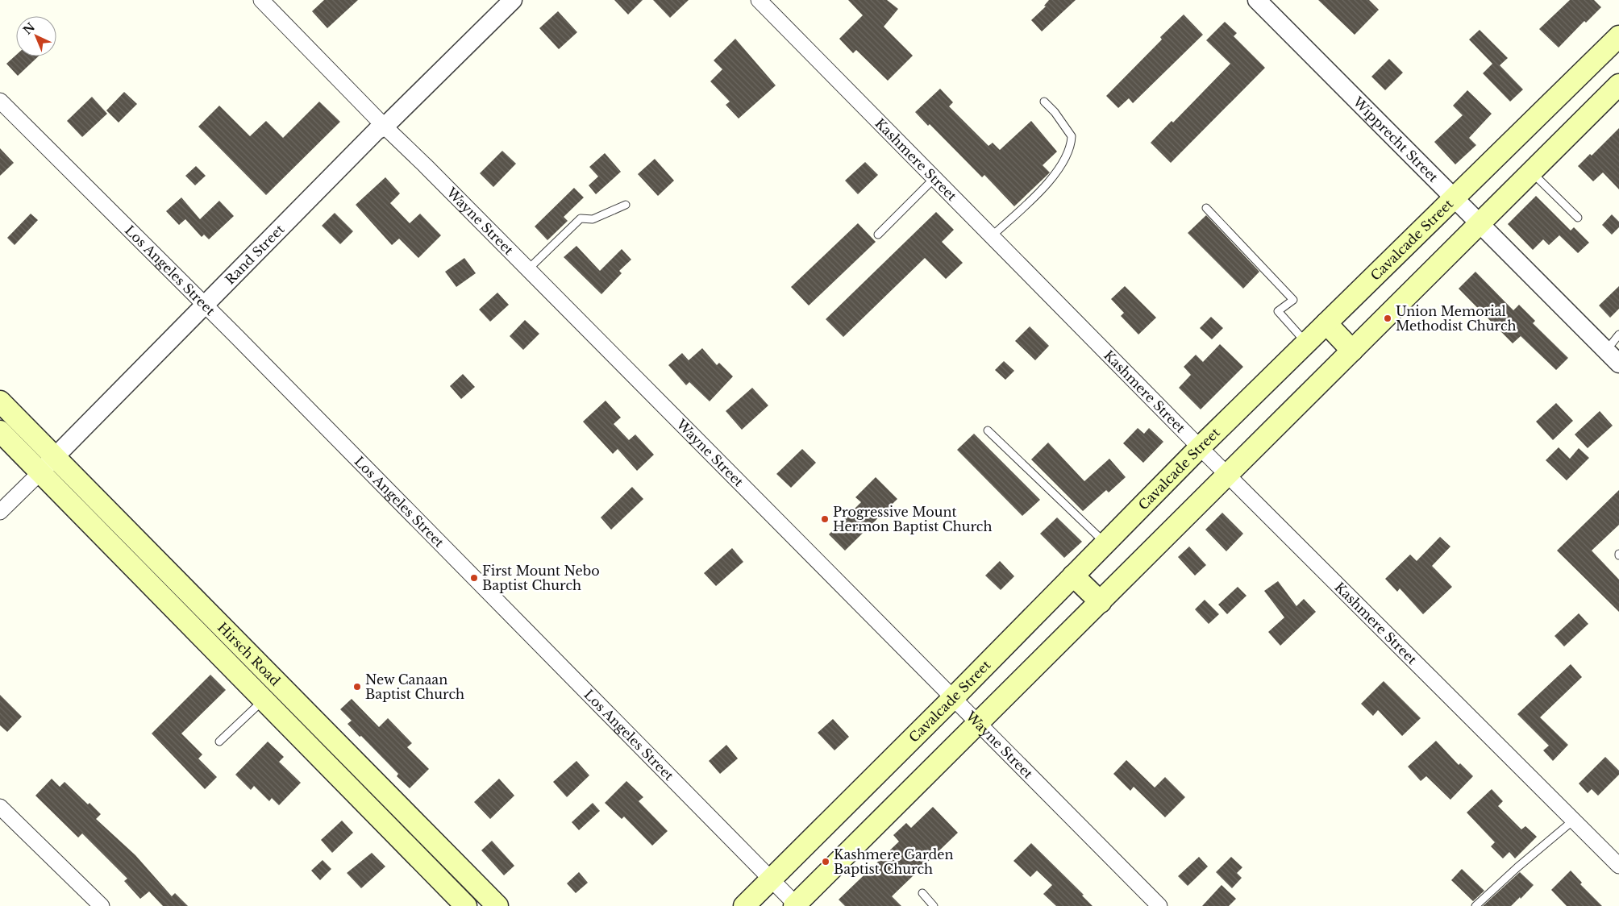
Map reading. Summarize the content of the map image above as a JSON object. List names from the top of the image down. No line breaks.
{"streets":{"main road":["Cavalcade Street","Hirsch Road"],"street":["Wipprecht Street","Kashmere Street","Wayne Street","Rand Street","Los Angeles Street"]},"crossings":[["Wipprecht Street","Cavalcade Street"],["Kashmere Street","Cavalcade Street"],["Wayne Street","Cavalcade Street"],["Wayne Street","Rand Street"],["Cavalcade Street","Los Angeles Street"],["Rand Street","Los Angeles Street"],["Rand Street","Hirsch Road"]],"places":["Union Memorial Methodist Church","Progressive Mount Hermon Baptist Church","First Mount Nebo Baptist Church","New Canaan Baptist Church","Kashmere Garden Baptist Church"],"north":"top left"}
